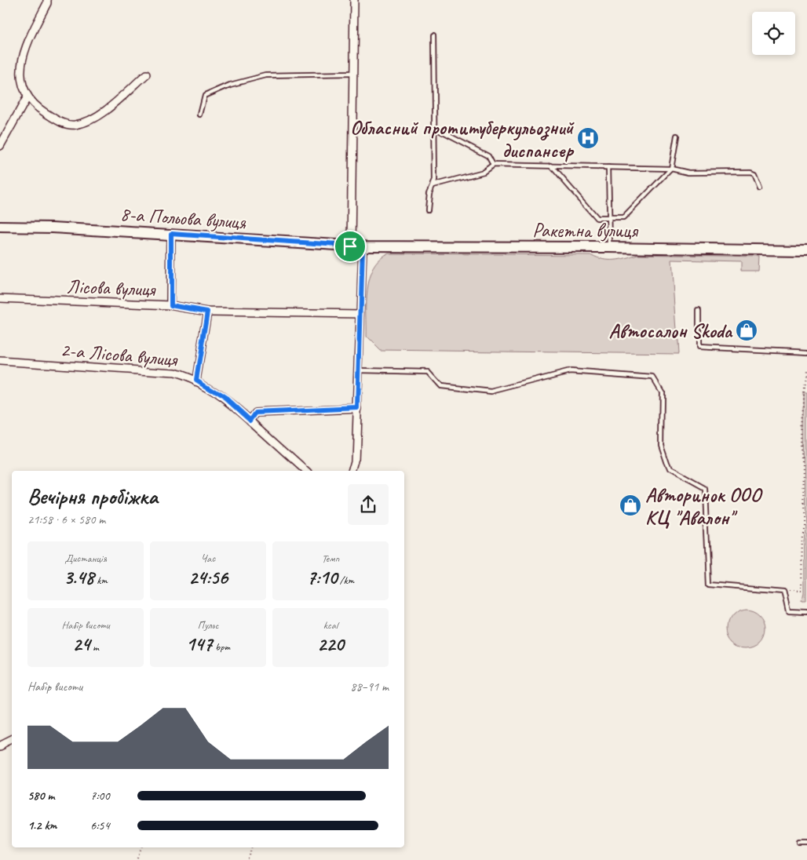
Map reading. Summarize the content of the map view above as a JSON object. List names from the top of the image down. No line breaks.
{"streets":{"street":["8-а Польова вулиця","Ракетна вулиця","Лісова вулиця","2-а Лісова вулиця"]},"crossings":[["8-а Польова вулиця","Ракетна вулиця"]],"places":{"hospital":["Обласний протитуберкульозний диспансер"],"shop":["Автосалон Skoda","Авторинок ООО КЦ \"Авалон\""]},"page":{"heading":["Вечірня пробіжка","21:58 · 6 × 580 m"],"stats":[["Дистанція","3.48 km"],["Час","24:56"],["Темп","7:10 /km"],["Набір висоти","24 m"],["Пульс","147 bpm"],["kcal","220"]],"chart":["Набір висоти","88–91 m"],"list":[{"name":"580 m","note":"7:00"},{"name":"1.2 km","note":"6:54"}]}}
